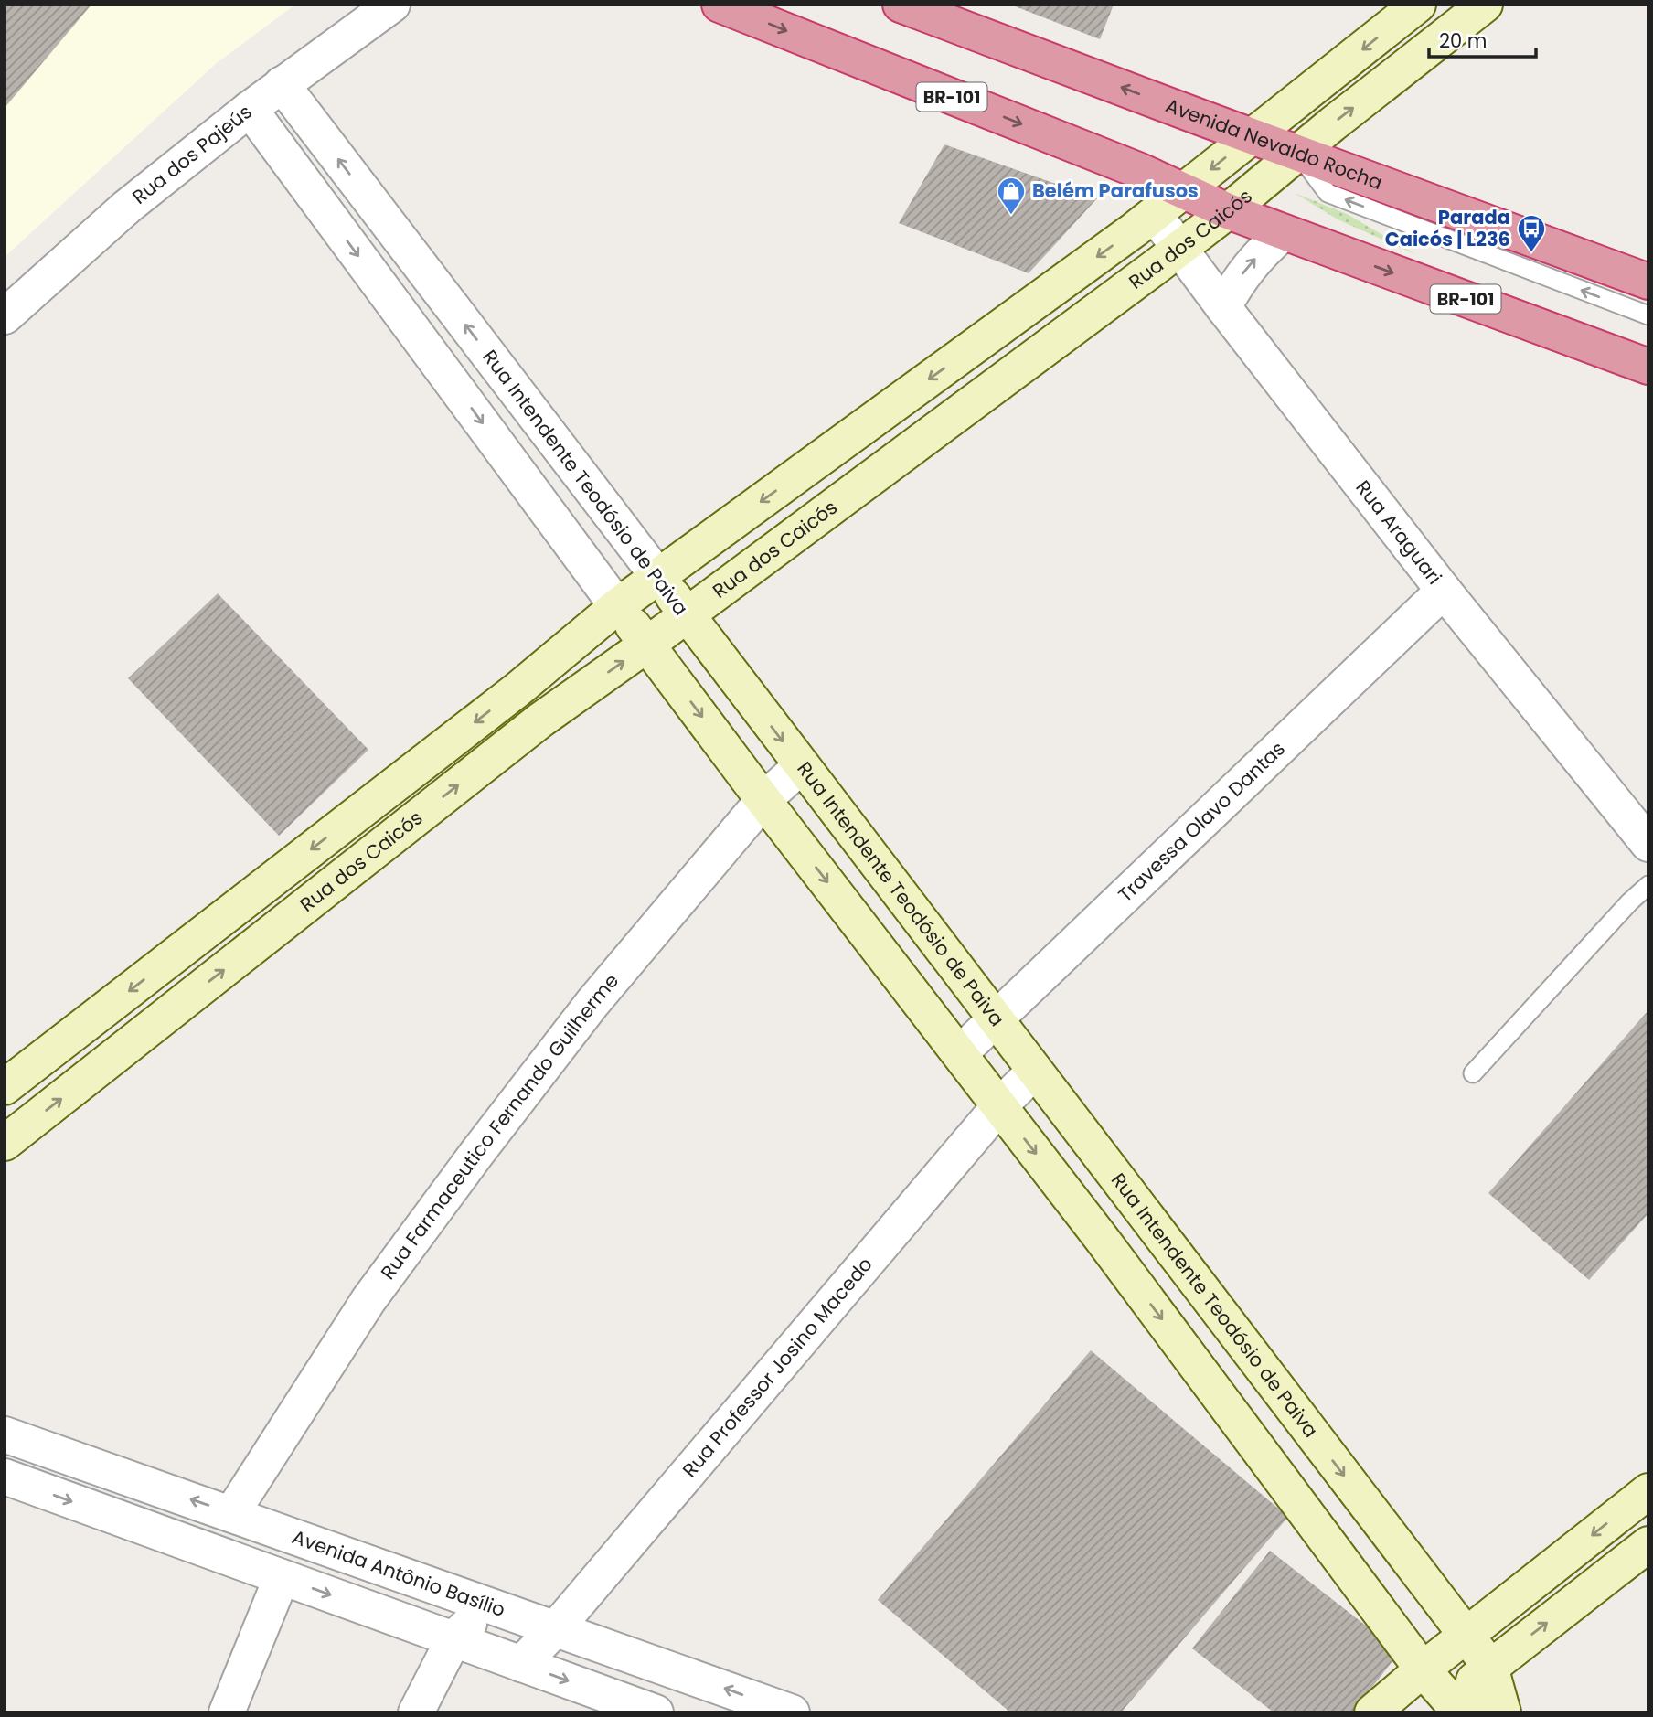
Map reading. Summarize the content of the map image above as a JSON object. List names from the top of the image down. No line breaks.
{"streets":{"highway":["BR-101","Avenida Nevaldo Rocha"],"street":["Rua dos Pajeús","Rua dos Caicós","Rua Intendente Teodósio de Paiva","Rua Araguari","Travessa Olavo Dantas","Rua Farmaceutico Fernando Guilherme","Rua Professor Josino Macedo","Avenida Antônio Basílio"]},"crossings":[["BR-101","Rua dos Caicós"],["Avenida Nevaldo Rocha","Rua dos Caicós"],["Rua dos Pajeús","Rua Intendente Teodósio de Paiva"],["Rua dos Caicós","Rua Intendente Teodósio de Paiva"],["Rua dos Caicós","Rua Araguari"],["Rua Intendente Teodósio de Paiva","Travessa Olavo Dantas"],["Rua Intendente Teodósio de Paiva","Rua Farmaceutico Fernando Guilherme"],["Rua Intendente Teodósio de Paiva","Rua Professor Josino Macedo"],["Rua Araguari","Travessa Olavo Dantas"],["Rua Farmaceutico Fernando Guilherme","Avenida Antônio Basílio"],["Rua Professor Josino Macedo","Avenida Antônio Basílio"]],"places":{"shop":["Belém Parafusos"],"bus stop":["Parada Caicós | L236"]},"scale_bar":"20 m"}
